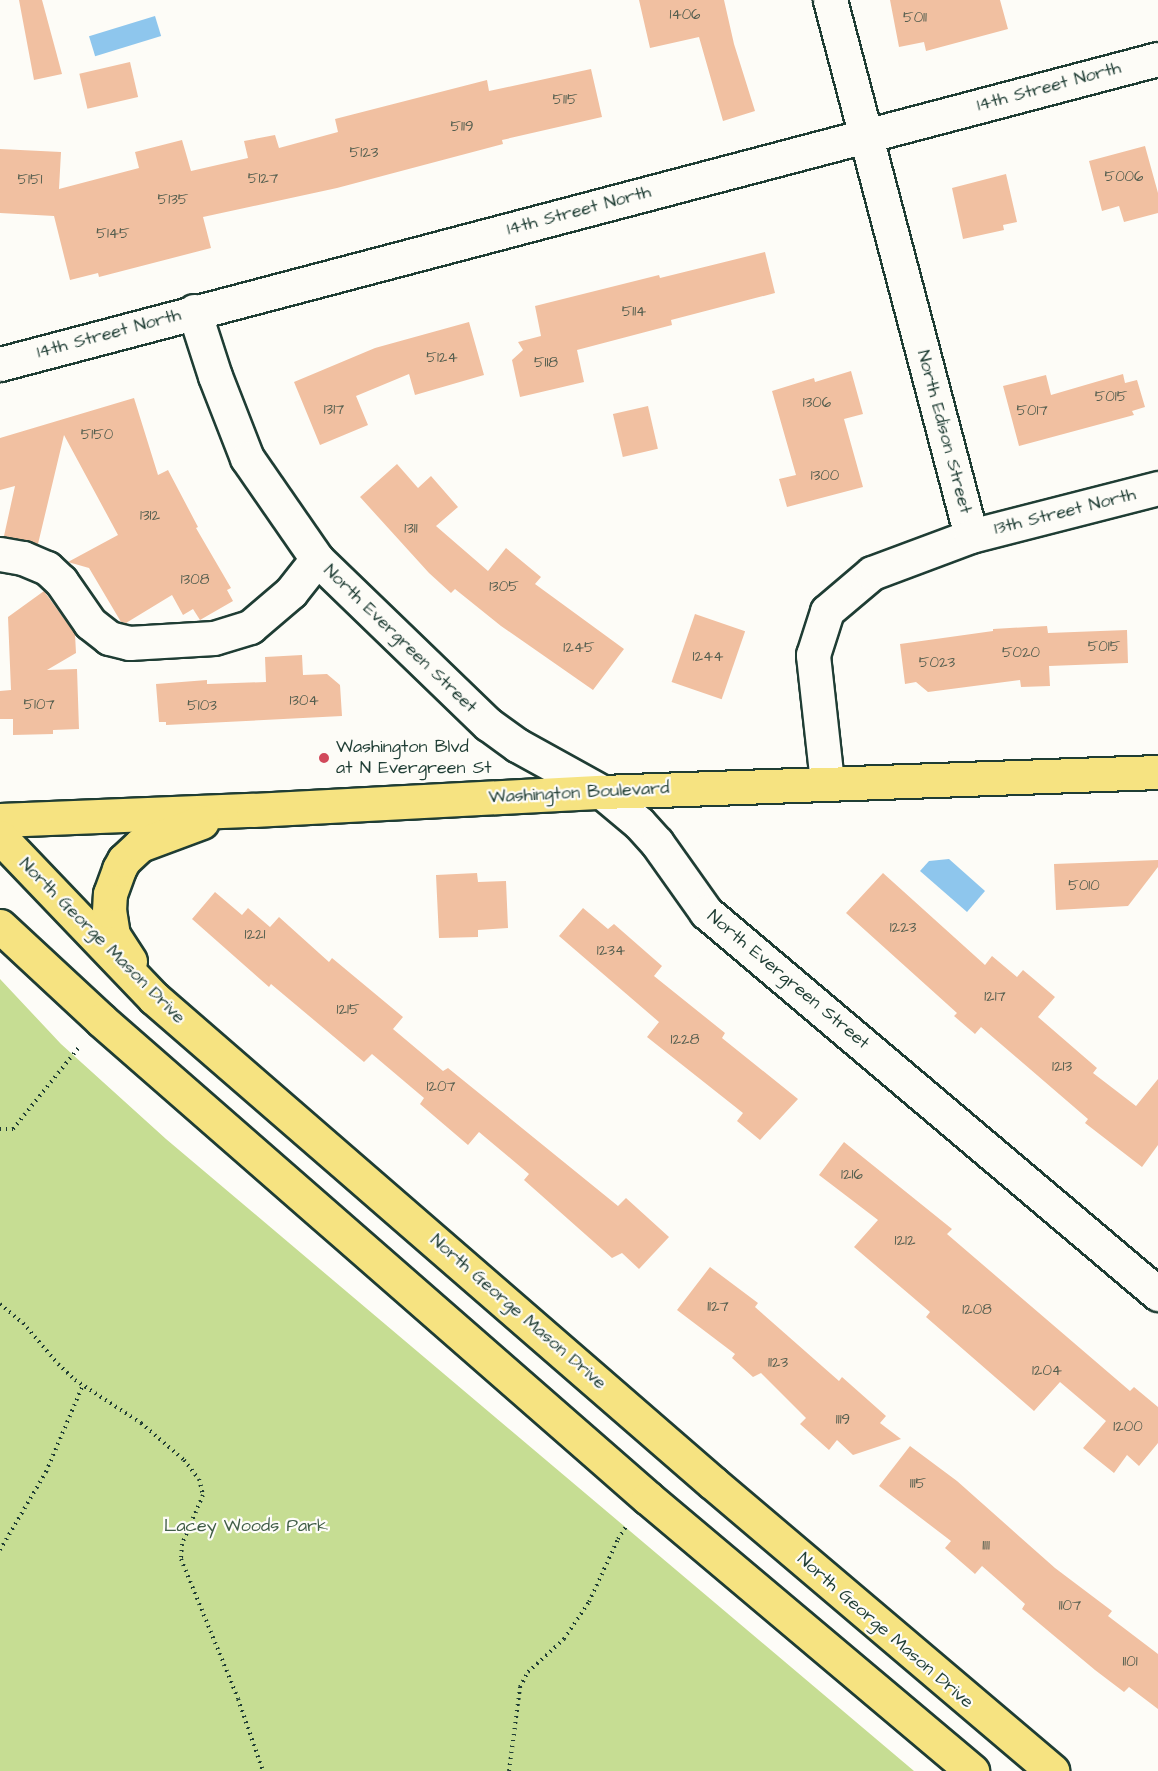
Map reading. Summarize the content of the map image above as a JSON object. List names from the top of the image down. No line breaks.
{"streets":{"main road":["Washington Boulevard","North George Mason Drive"],"street":["14th Street North","North Edison Street","13th Street North","North Evergreen Street"]},"crossings":[["14th Street North","North Edison Street"],["14th Street North","North Evergreen Street"],["North Edison Street","13th Street North"],["North Edison Street","Washington Boulevard"],["North Evergreen Street","Washington Boulevard"]],"parks":["Lacey Woods Park"],"places":["Washington Blvd at N Evergreen St"],"house_numbers":["1406","5011","5115","5119","5123","5006","5127","5151","5135","5145","5114","5124","5118","5015","1306","1317","5017","5150","1300","1312","1311","1308","1305","5015","1245","5020","1244","5023","1304","5107","5103","5010","1223","1221","1234","1217","1215","1228","1213","1207","1216","1212","1127","1208","1123","1204","1119","1200","1115","1111","1107","1101"]}
